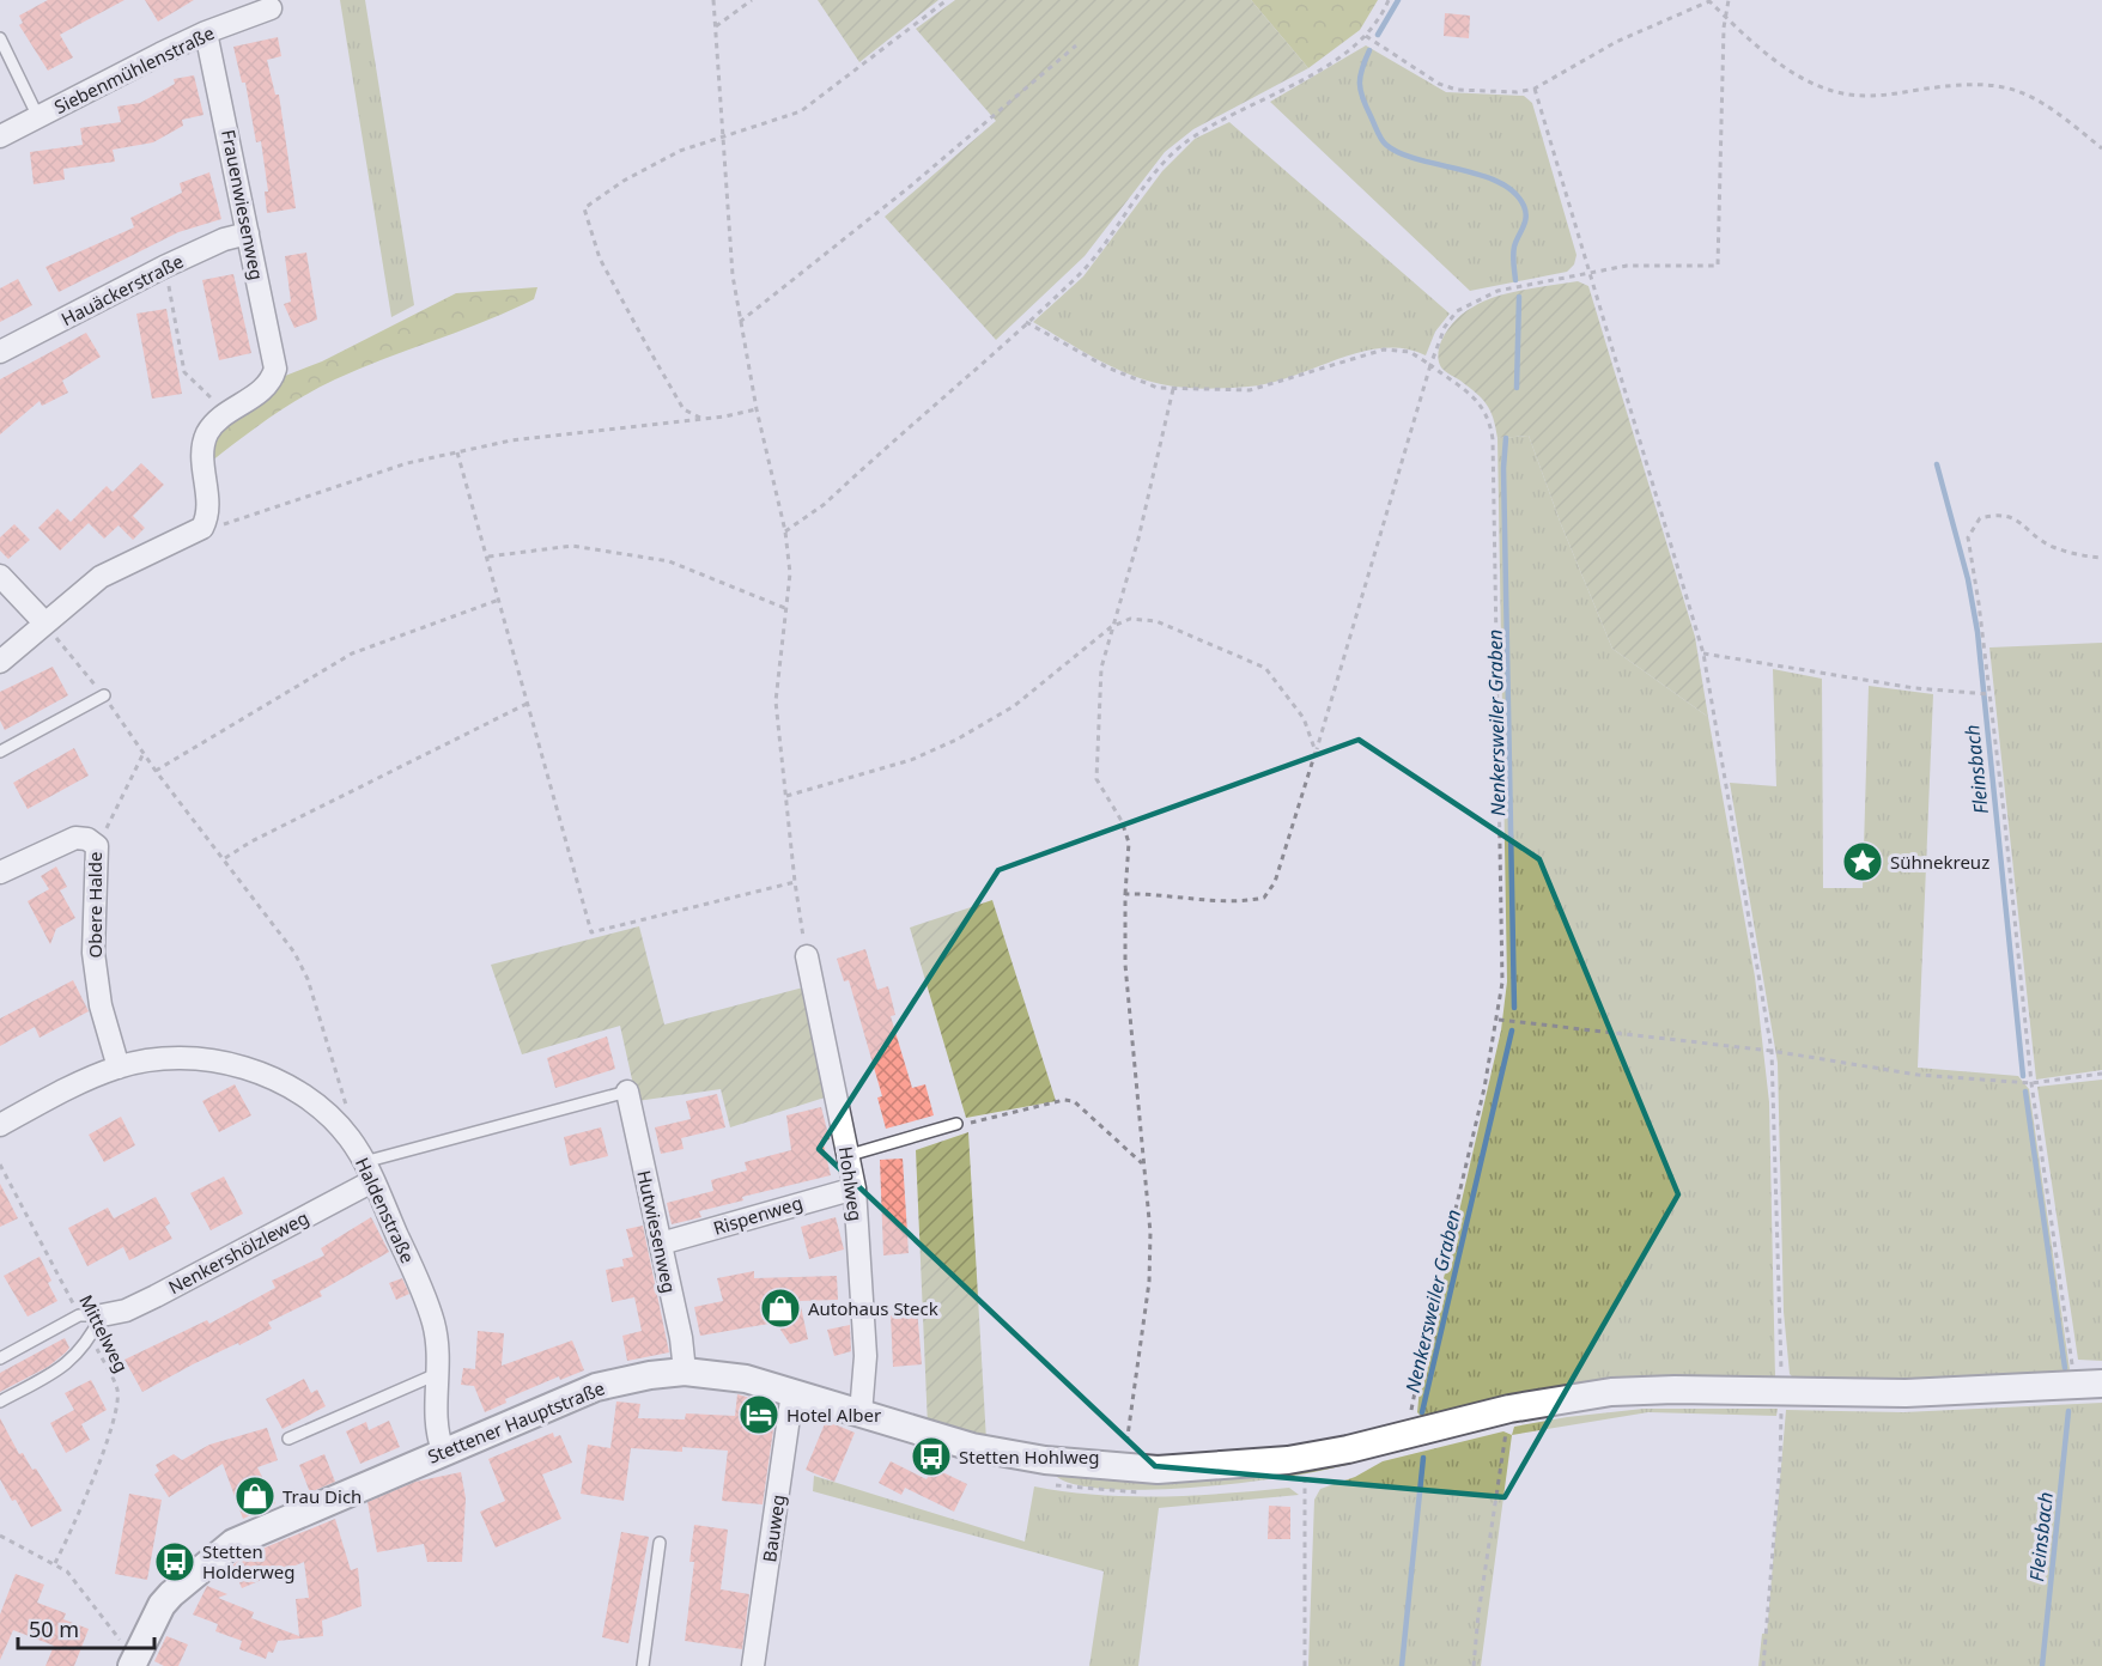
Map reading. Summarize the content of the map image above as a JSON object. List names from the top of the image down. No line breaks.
{"streets":{"street":["Siebenmühlenstraße","Frauenwiesenweg","Hauäckerstraße","Obere Halde","Hohlweg","Haldenstraße","Rispenweg","Hutwiesenweg","Nenkershölzleweg","Stettener Hauptstraße","Bauweg"],"path":["Mittelweg"]},"crossings":[["Siebenmühlenstraße","Frauenwiesenweg"],["Frauenwiesenweg","Hauäckerstraße"],["Obere Halde","Haldenstraße"],["Hohlweg","Rispenweg"],["Hohlweg","Stettener Hauptstraße"],["Haldenstraße","Nenkershölzleweg"],["Haldenstraße","Stettener Hauptstraße"],["Rispenweg","Hutwiesenweg"],["Hutwiesenweg","Nenkershölzleweg"],["Hutwiesenweg","Stettener Hauptstraße"],["Nenkershölzleweg","Mittelweg"],["Stettener Hauptstraße","Bauweg"]],"water":["Nenkersweiler Graben","Fleinsbach"],"places":{"place":["Sühnekreuz"],"shop":["Autohaus Steck","Trau Dich"],"hotel":["Hotel Alber"],"bus stop":["Stetten Hohlweg","Stetten Holderweg"]},"scale_bar":"50 m"}
